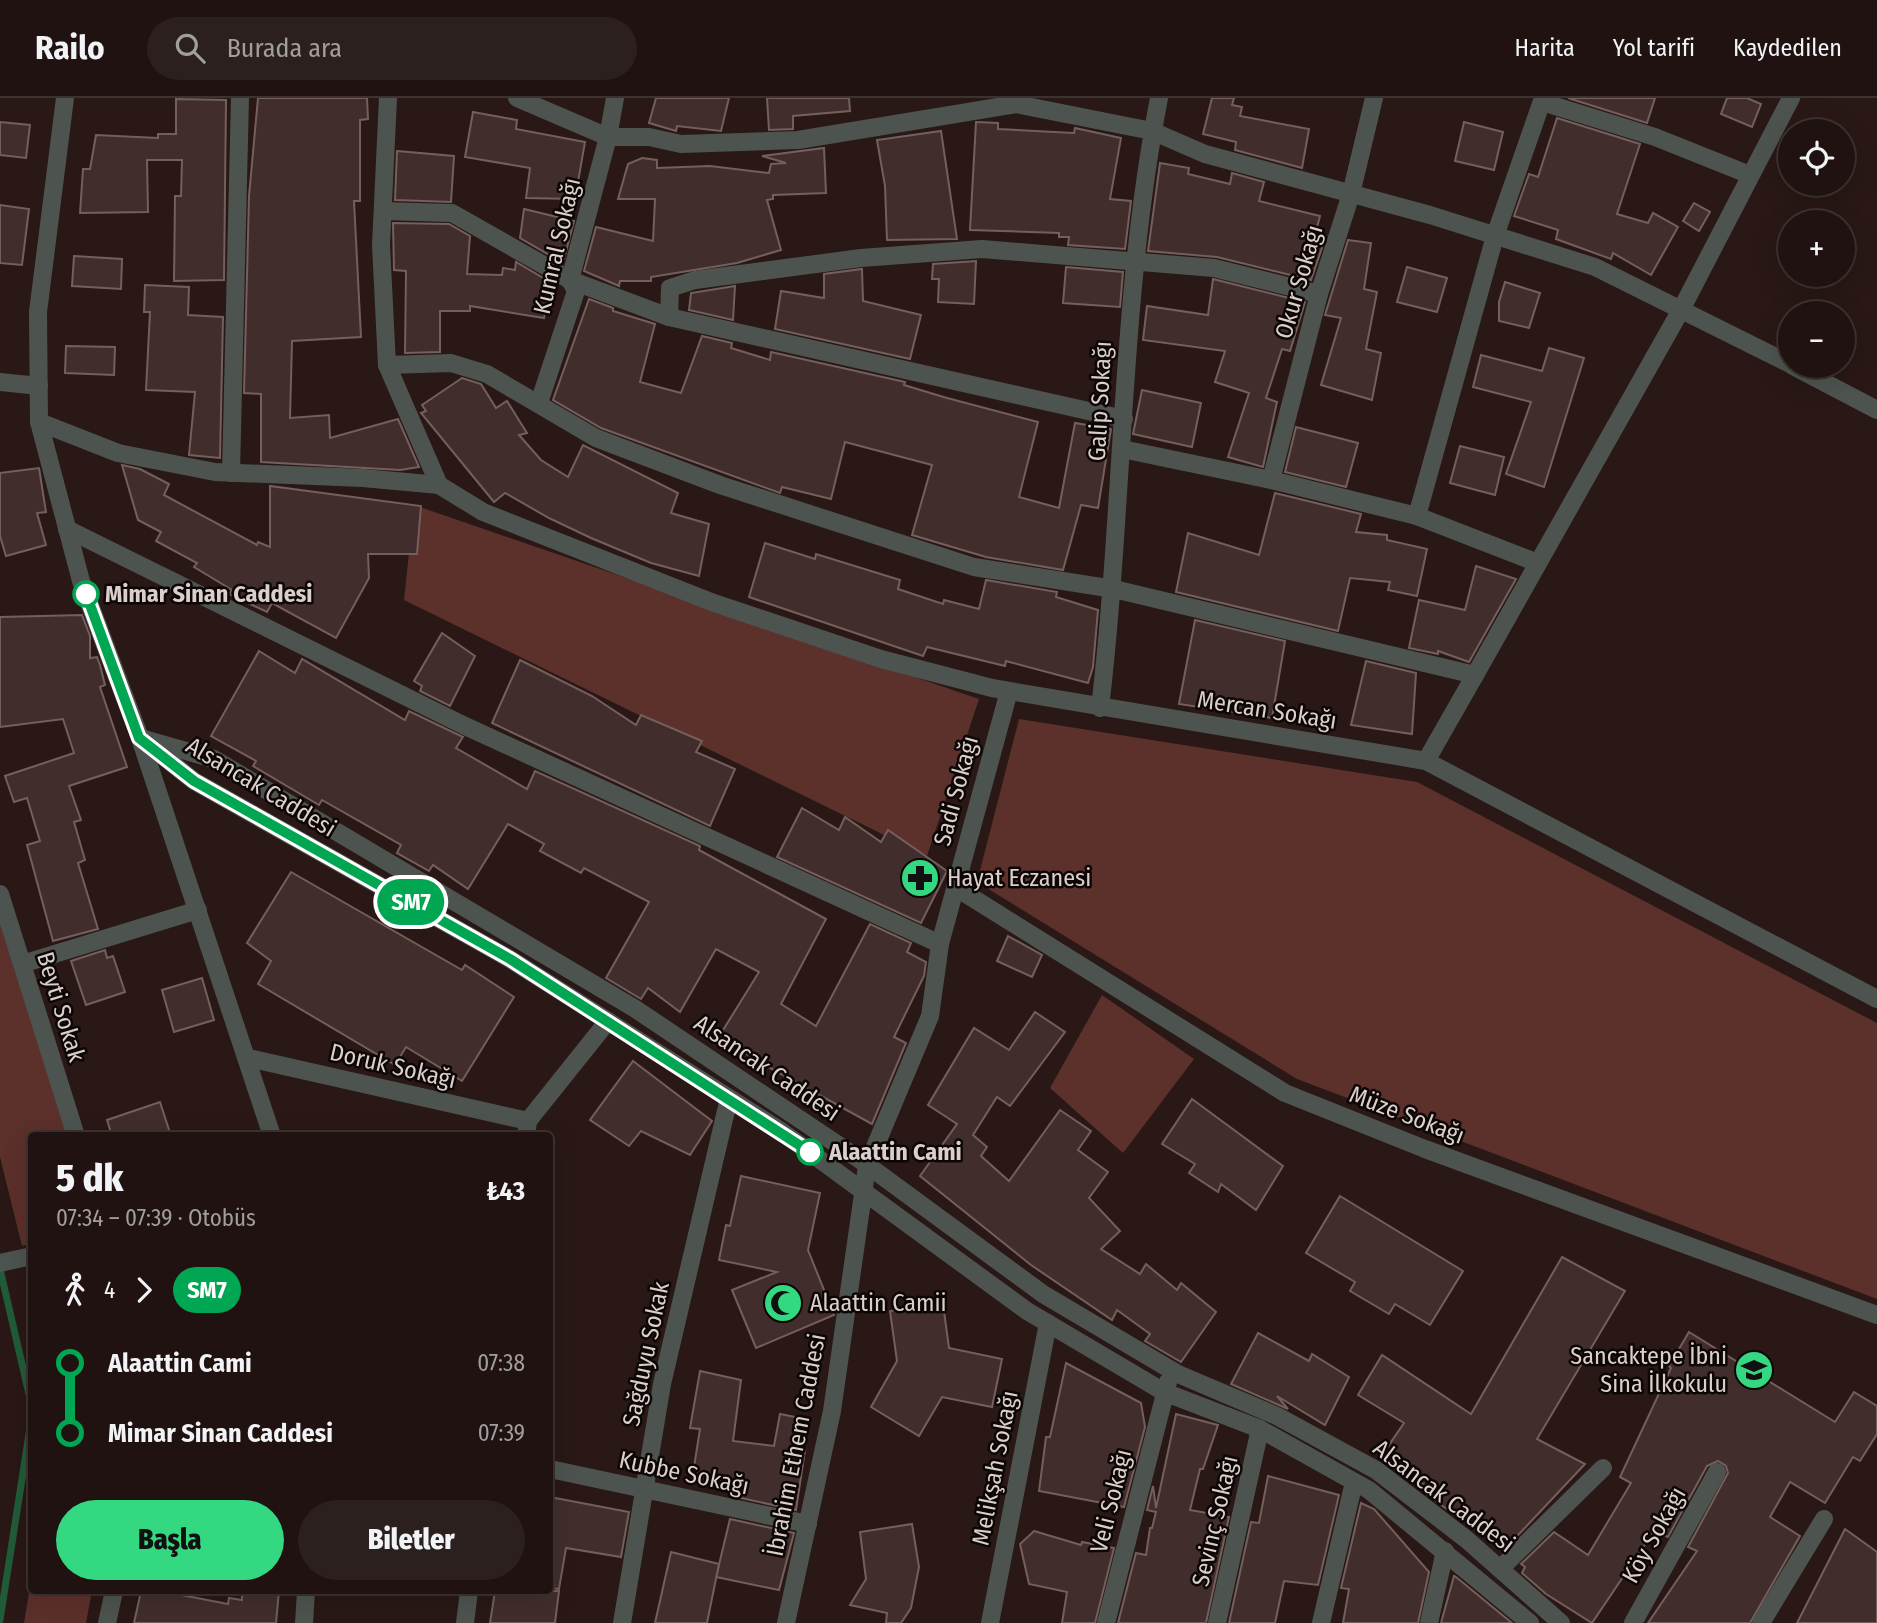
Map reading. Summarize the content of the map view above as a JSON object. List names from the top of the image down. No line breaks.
{"streets":{"street":["Kumral Sokağı","Okur Sokağı","Galip Sokağı","Mercan Sokağı","Alsancak Caddesi","Sadi Sokağı","Beyti Sokak","Doruk Sokağı","Müze Sokağı","Sağduyu Sokak","İbrahim Ethem Caddesi","Melikşah Sokağı","Kubbe Sokağı","Veli Sokağı","Sevinç Sokağı","Köy Sokağı"]},"crossings":[["Galip Sokağı","Mercan Sokağı"],["Mercan Sokağı","Sadi Sokağı"],["Alsancak Caddesi","Sadi Sokağı"],["Alsancak Caddesi","Sağduyu Sokak"],["Alsancak Caddesi","İbrahim Ethem Caddesi"],["Alsancak Caddesi","Melikşah Sokağı"],["Alsancak Caddesi","Veli Sokağı"],["Alsancak Caddesi","Sevinç Sokağı"],["Sadi Sokağı","Müze Sokağı"],["Sağduyu Sokak","Kubbe Sokağı"],["İbrahim Ethem Caddesi","Kubbe Sokağı"]],"places":{"other":["Mimar Sinan Caddesi","Alaattin Cami"],"pharmacy":["Hayat Eczanesi"],"mosque":["Alaattin Camii"],"school or university":["Sancaktepe İbni Sina İlkokulu"]},"lines":["bus line SM7"],"page":{"header":"Railo","search":"Burada ara","nav":["Harita","Yol tarifi","Kaydedilen"],"on_map":"SM7","map_buttons":["+","−"],"heading":["5 dk","07:34 – 07:39 · Otobüs","₺43"],"legs":["4","SM7"],"list":[{"name":"Alaattin Cami","value":"07:38"},{"name":"Mimar Sinan Caddesi","value":"07:39"}],"buttons":["Başla","Biletler"]}}
